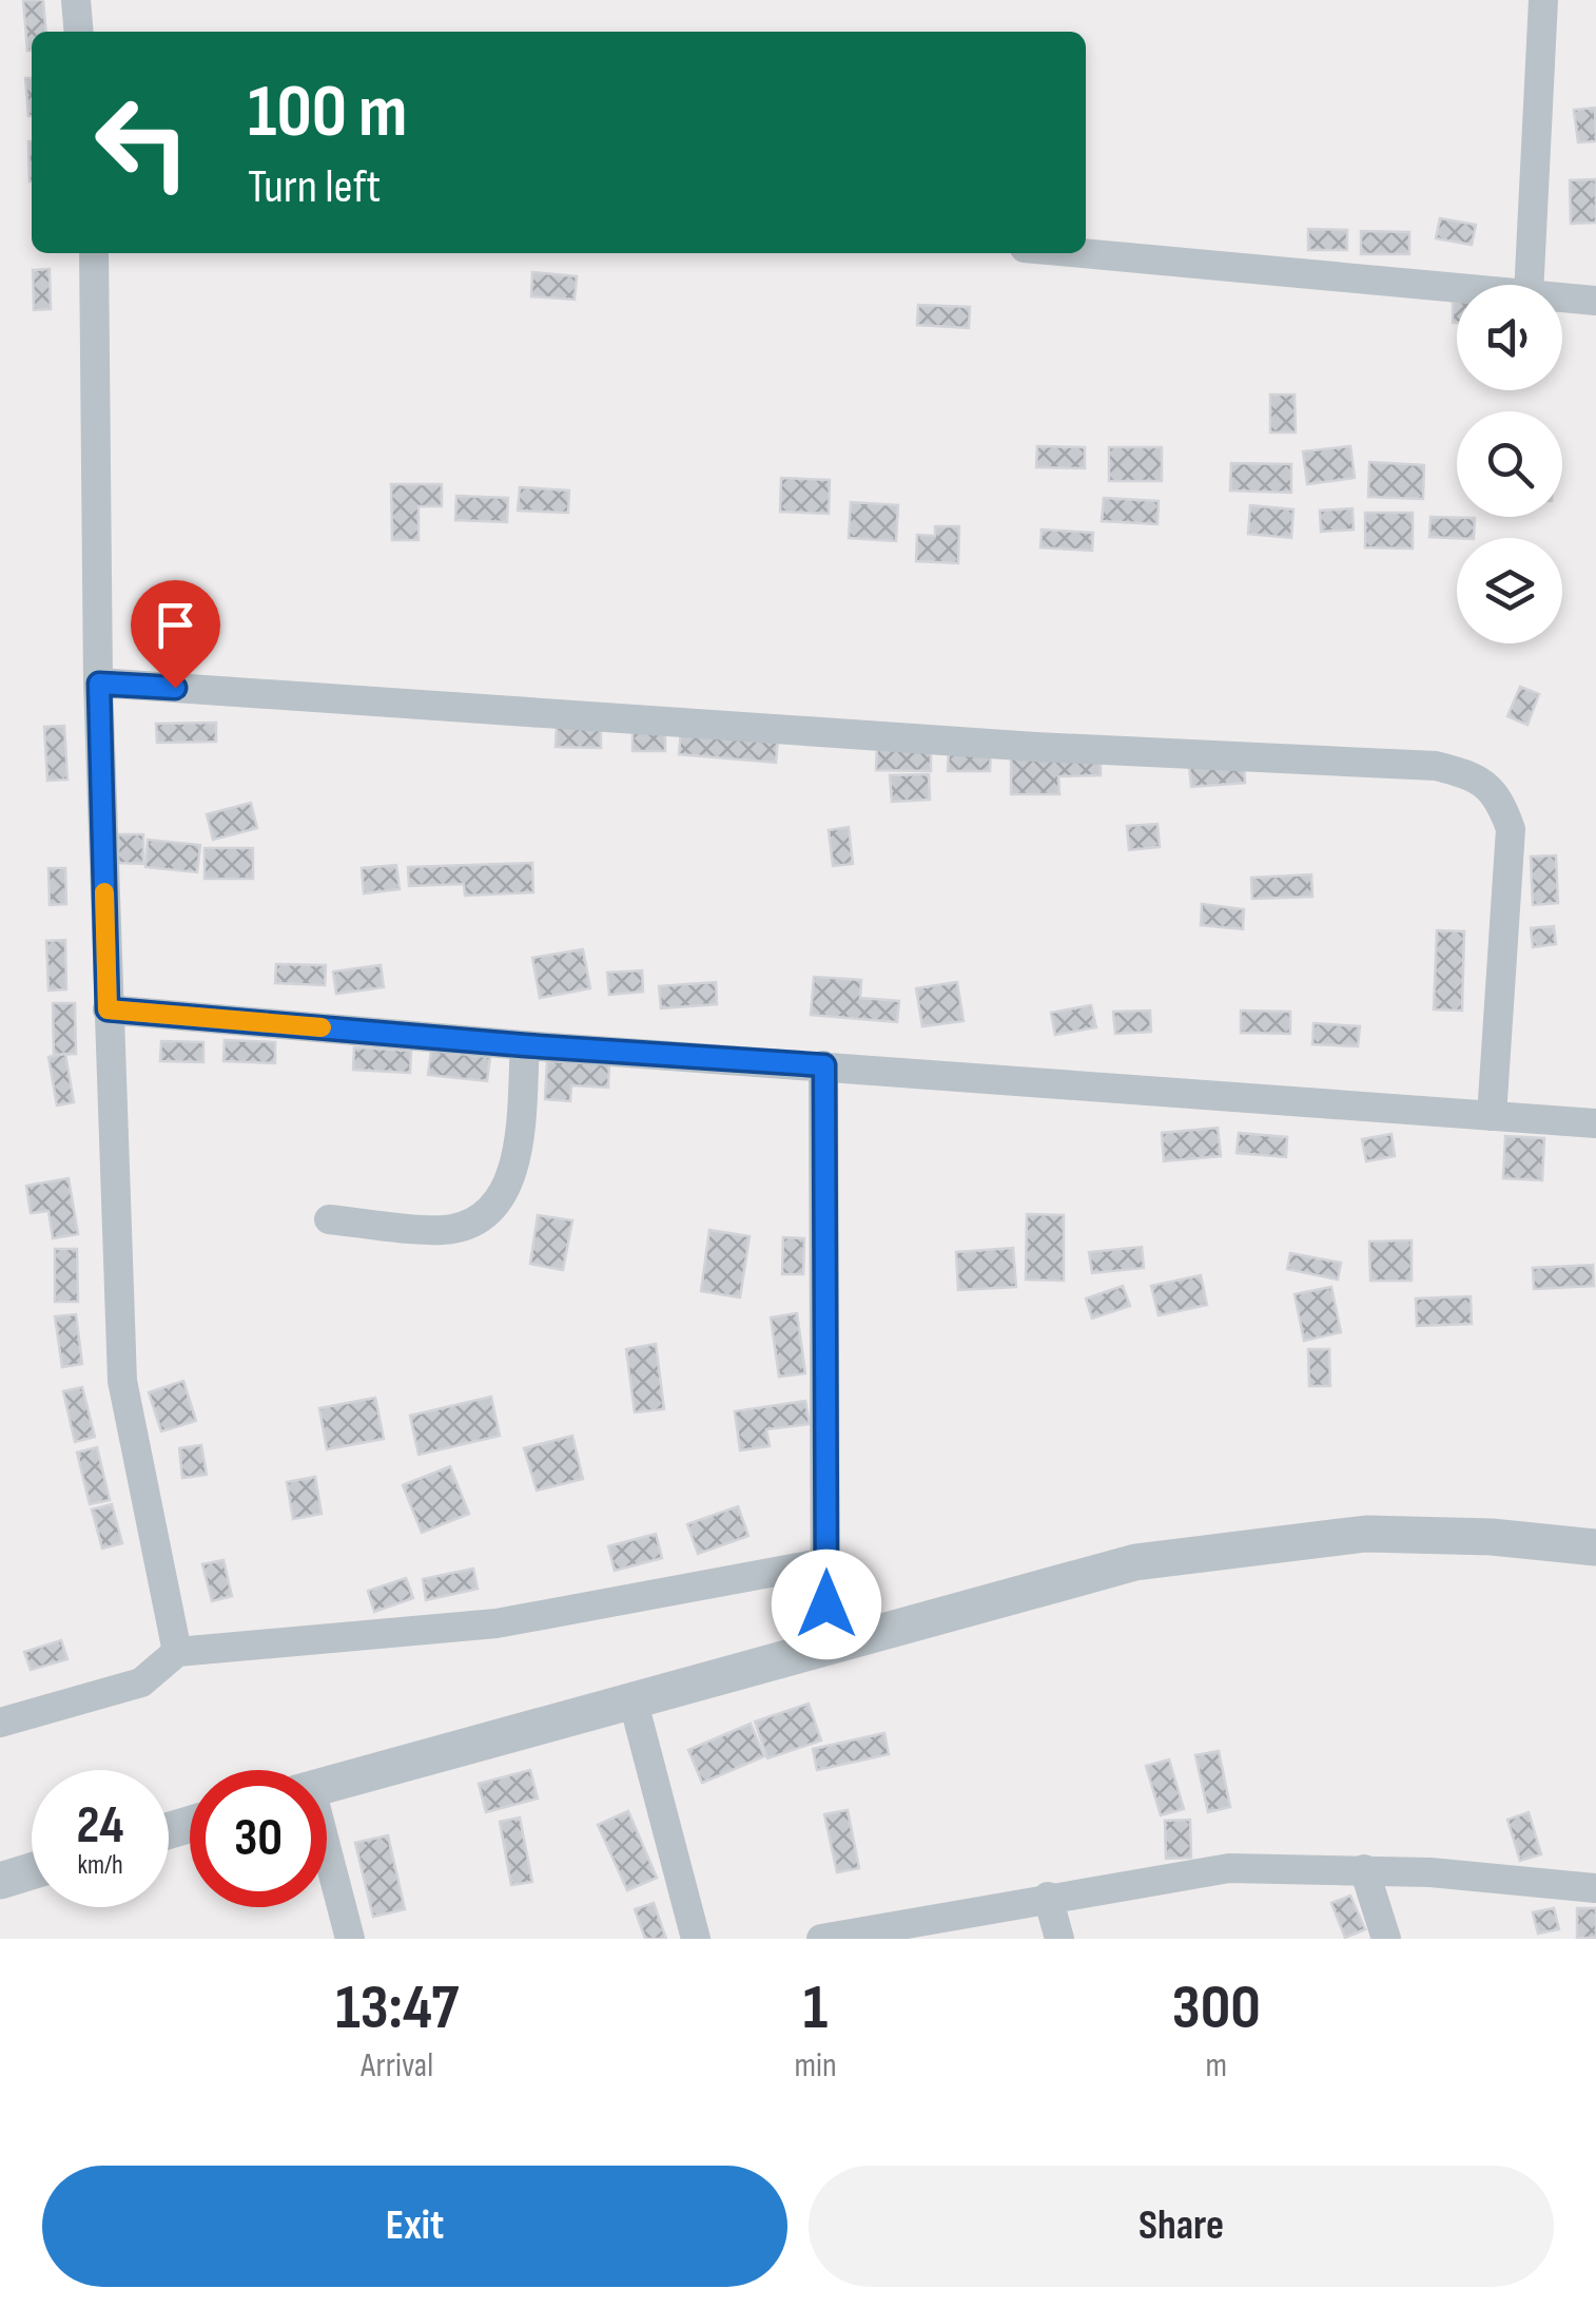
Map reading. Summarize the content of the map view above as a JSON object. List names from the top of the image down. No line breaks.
{"page":{"turn":["100 m","Turn left"],"speed":"24 km/h","limit":"30","eta":["13:47","Arrival","1","min","300","m"],"buttons":["Exit","Share"]}}
